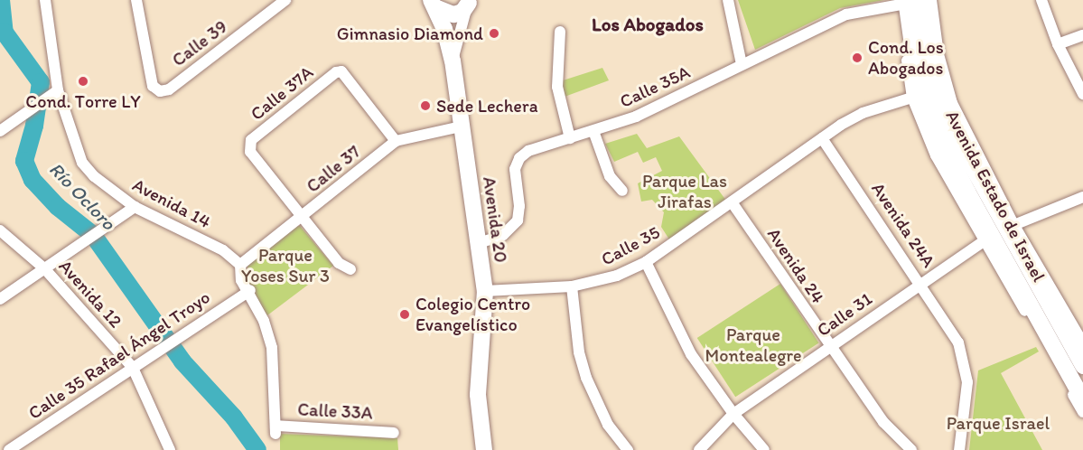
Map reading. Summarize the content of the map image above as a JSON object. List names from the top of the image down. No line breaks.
{"streets":{"main road":["Avenida Estado de Israel","Avenida 20"],"street":["Calle 39","Calle 35A","Calle 37A","Calle 37","Avenida 14","Avenida 24A","Calle 35","Avenida 24","Avenida 12","Calle 31","Calle 35 Rafael Ángel Troyo","Calle 33A"]},"crossings":[["Calle 35A","Avenida Estado de Israel"],["Calle 35A","Avenida 20"],["Calle 37A","Calle 37"],["Calle 37","Avenida 14"],["Calle 37","Avenida 20"],["Avenida Estado de Israel","Calle 31"],["Avenida 20","Calle 35"],["Avenida 24A","Calle 35"],["Avenida 24A","Calle 31"],["Calle 35","Avenida 24"],["Avenida 24","Calle 31"],["Avenida 12","Calle 35 Rafael Ángel Troyo"],["Calle 35 Rafael Ángel Troyo","Calle 33A"]],"districts":["Los Abogados"],"water":["Río Ocloro"],"parks":["Parque Las Jirafas","Parque Yoses Sur 3","Parque Montealegre","Parque Israel"],"places":["Gimnasio Diamond","Cond. Los Abogados","Cond. Torre LY","Sede Lechera","Colegio Centro Evangelístico"]}
